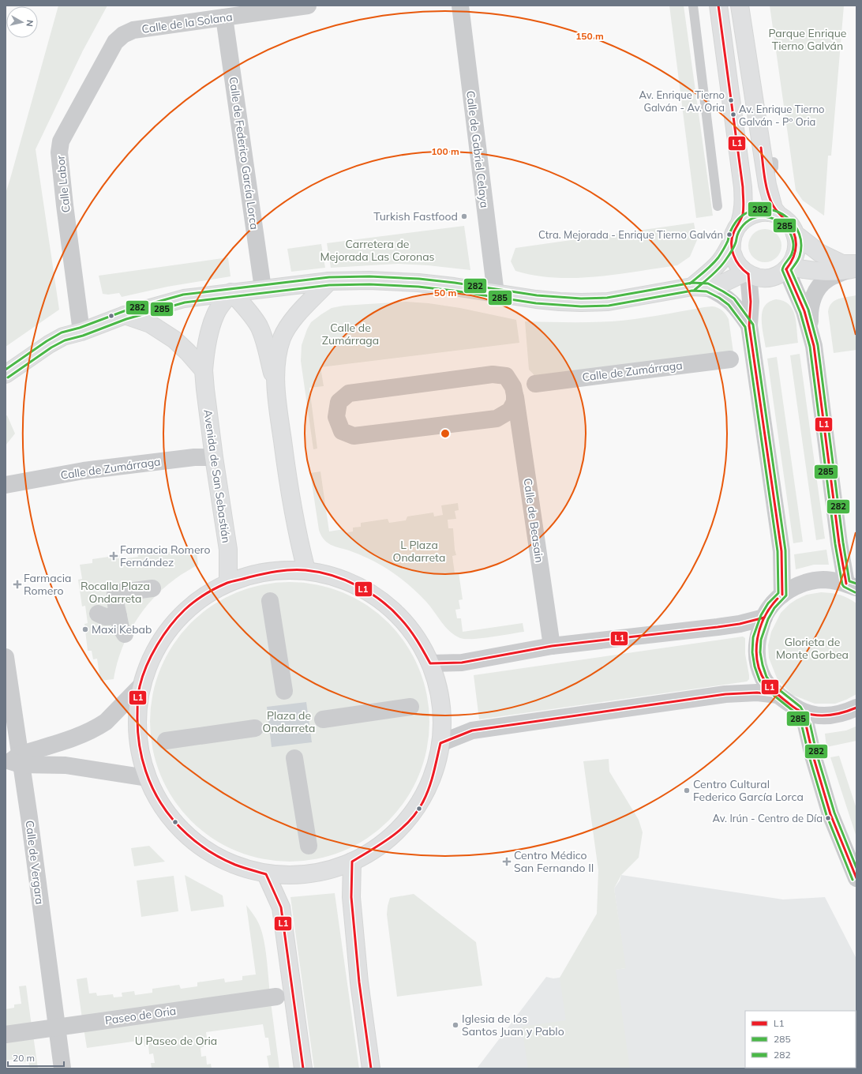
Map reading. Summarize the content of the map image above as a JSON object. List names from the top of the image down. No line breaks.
{"streets":{"street":["Calle de la Solana","Calle de Gabriel Celaya","Calle de Federico García Lorca","Calle Labor","Calle de Zumárraga","Avenida de San Sebastián","Calle de Beasain","Calle de Vergara","Paseo de Oria"]},"crossings":[["Calle de la Solana","Calle de Federico García Lorca"],["Calle de la Solana","Calle Labor"],["Calle de Zumárraga","Avenida de San Sebastián"],["Calle de Vergara","Paseo de Oria"]],"parks":["Parque Enrique Tierno Galván","Carretera de Mejorada Las Coronas","Calle de Zumárraga","L Plaza Ondarreta","Rocalla Plaza Ondarreta","Glorieta de Monte Gorbea","Plaza de Ondarreta","U Paseo de Oria"],"places":{"other":["Av. Enrique Tierno Galván - Av. Oria","Av. Enrique Tierno Galván - Pº Oria","Turkish Fastfood","Ctra. Mejorada - Enrique Tierno Galván","Maxi Kebab","Centro Cultural Federico García Lorca","Av. Irún - Centro de Día","Iglesia de los Santos Juan y Pablo"],"health":["Farmacia Romero Fernández","Farmacia Romero","Centro Médico San Fernando II"]},"lines":["transit line L1","transit line 282","transit line 285"],"legend":["L1","285","282"],"scale_bar":"20 m","north":"right","rings":["150 m","100 m","50 m"]}
